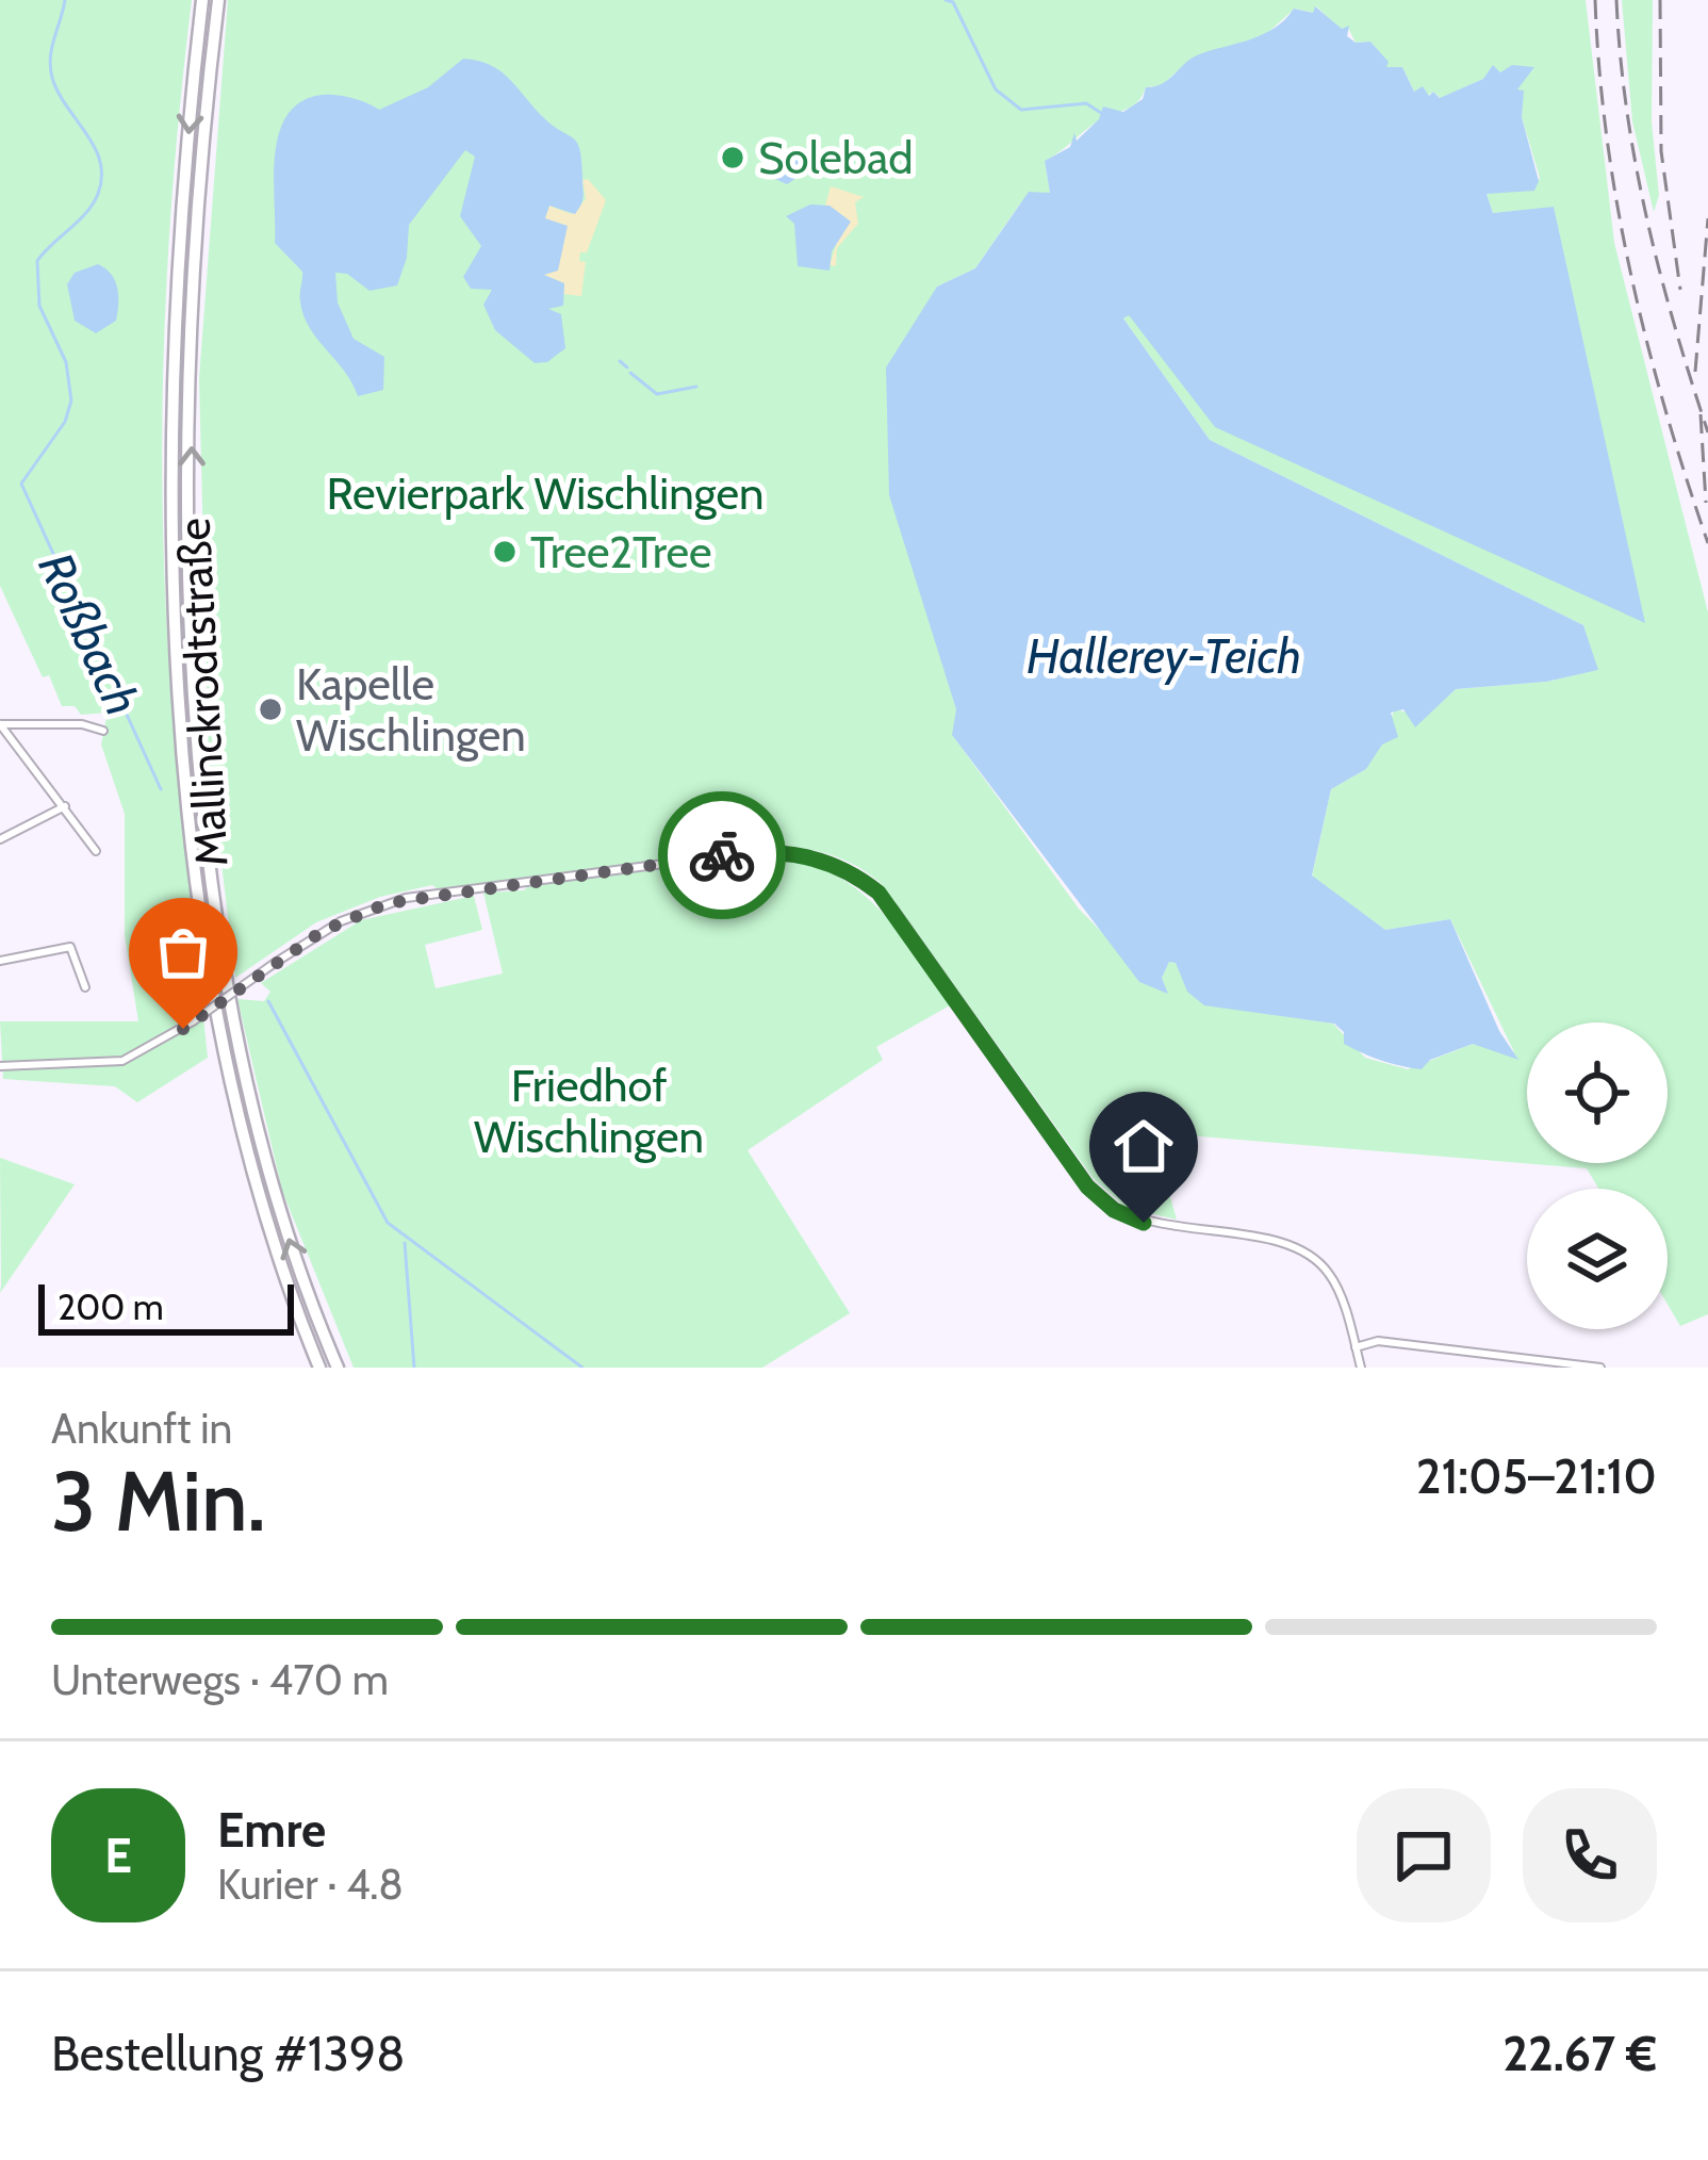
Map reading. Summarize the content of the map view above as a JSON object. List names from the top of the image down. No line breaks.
{"streets":{"highway":["Mallinckrodtstraße"]},"water":["Roßbach","Hallerey-Teich"],"parks":["Revierpark Wischlingen","Friedhof Wischlingen"],"places":["Solebad","Tree2Tree","Kapelle Wischlingen"],"scale_bar":"200 m","page":{"scale":"200 m","heading":["3 Min.","Ankunft in","21:05–21:10"],"panel":["Emre","Kurier · 4.8","Bestellung #1398","22.67 €"],"bar":"Unterwegs · 470 m","round":"E"}}
